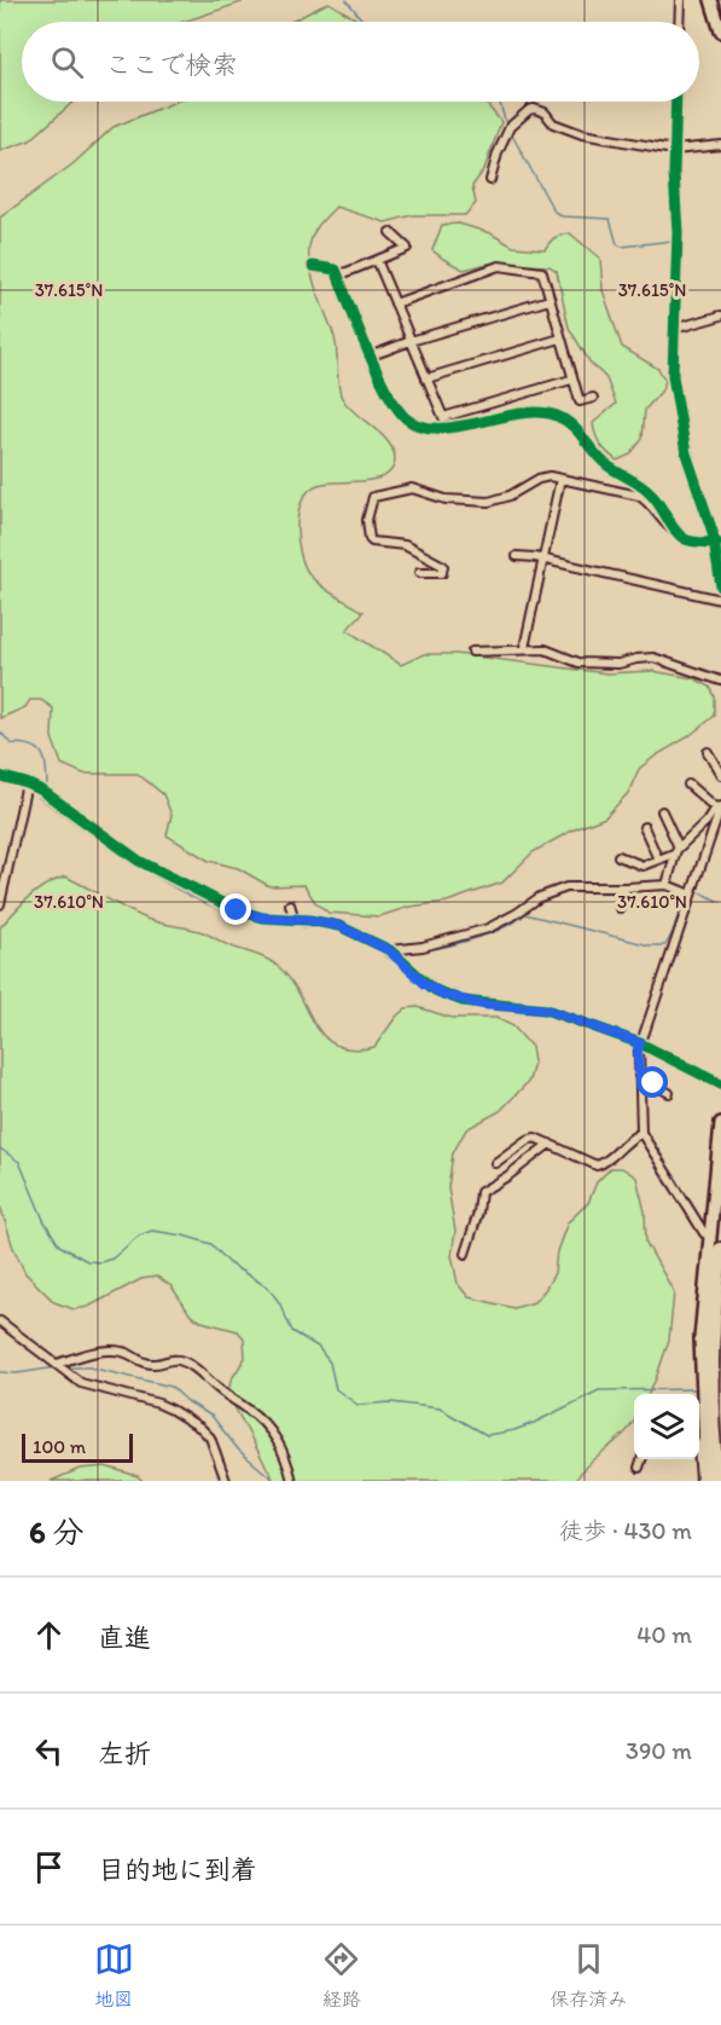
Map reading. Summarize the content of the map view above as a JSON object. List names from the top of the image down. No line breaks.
{"scale_bar":"100 m","page":{"search":"ここで検索","scale":"100 m","heading":["6 分","徒歩 · 430 m"],"list":[["直進","40 m"],["左折","390 m"],"目的地に到着"],"nav":["地図","経路","保存済み"]},"coordinates":["37.615°N","37.610°N"]}
